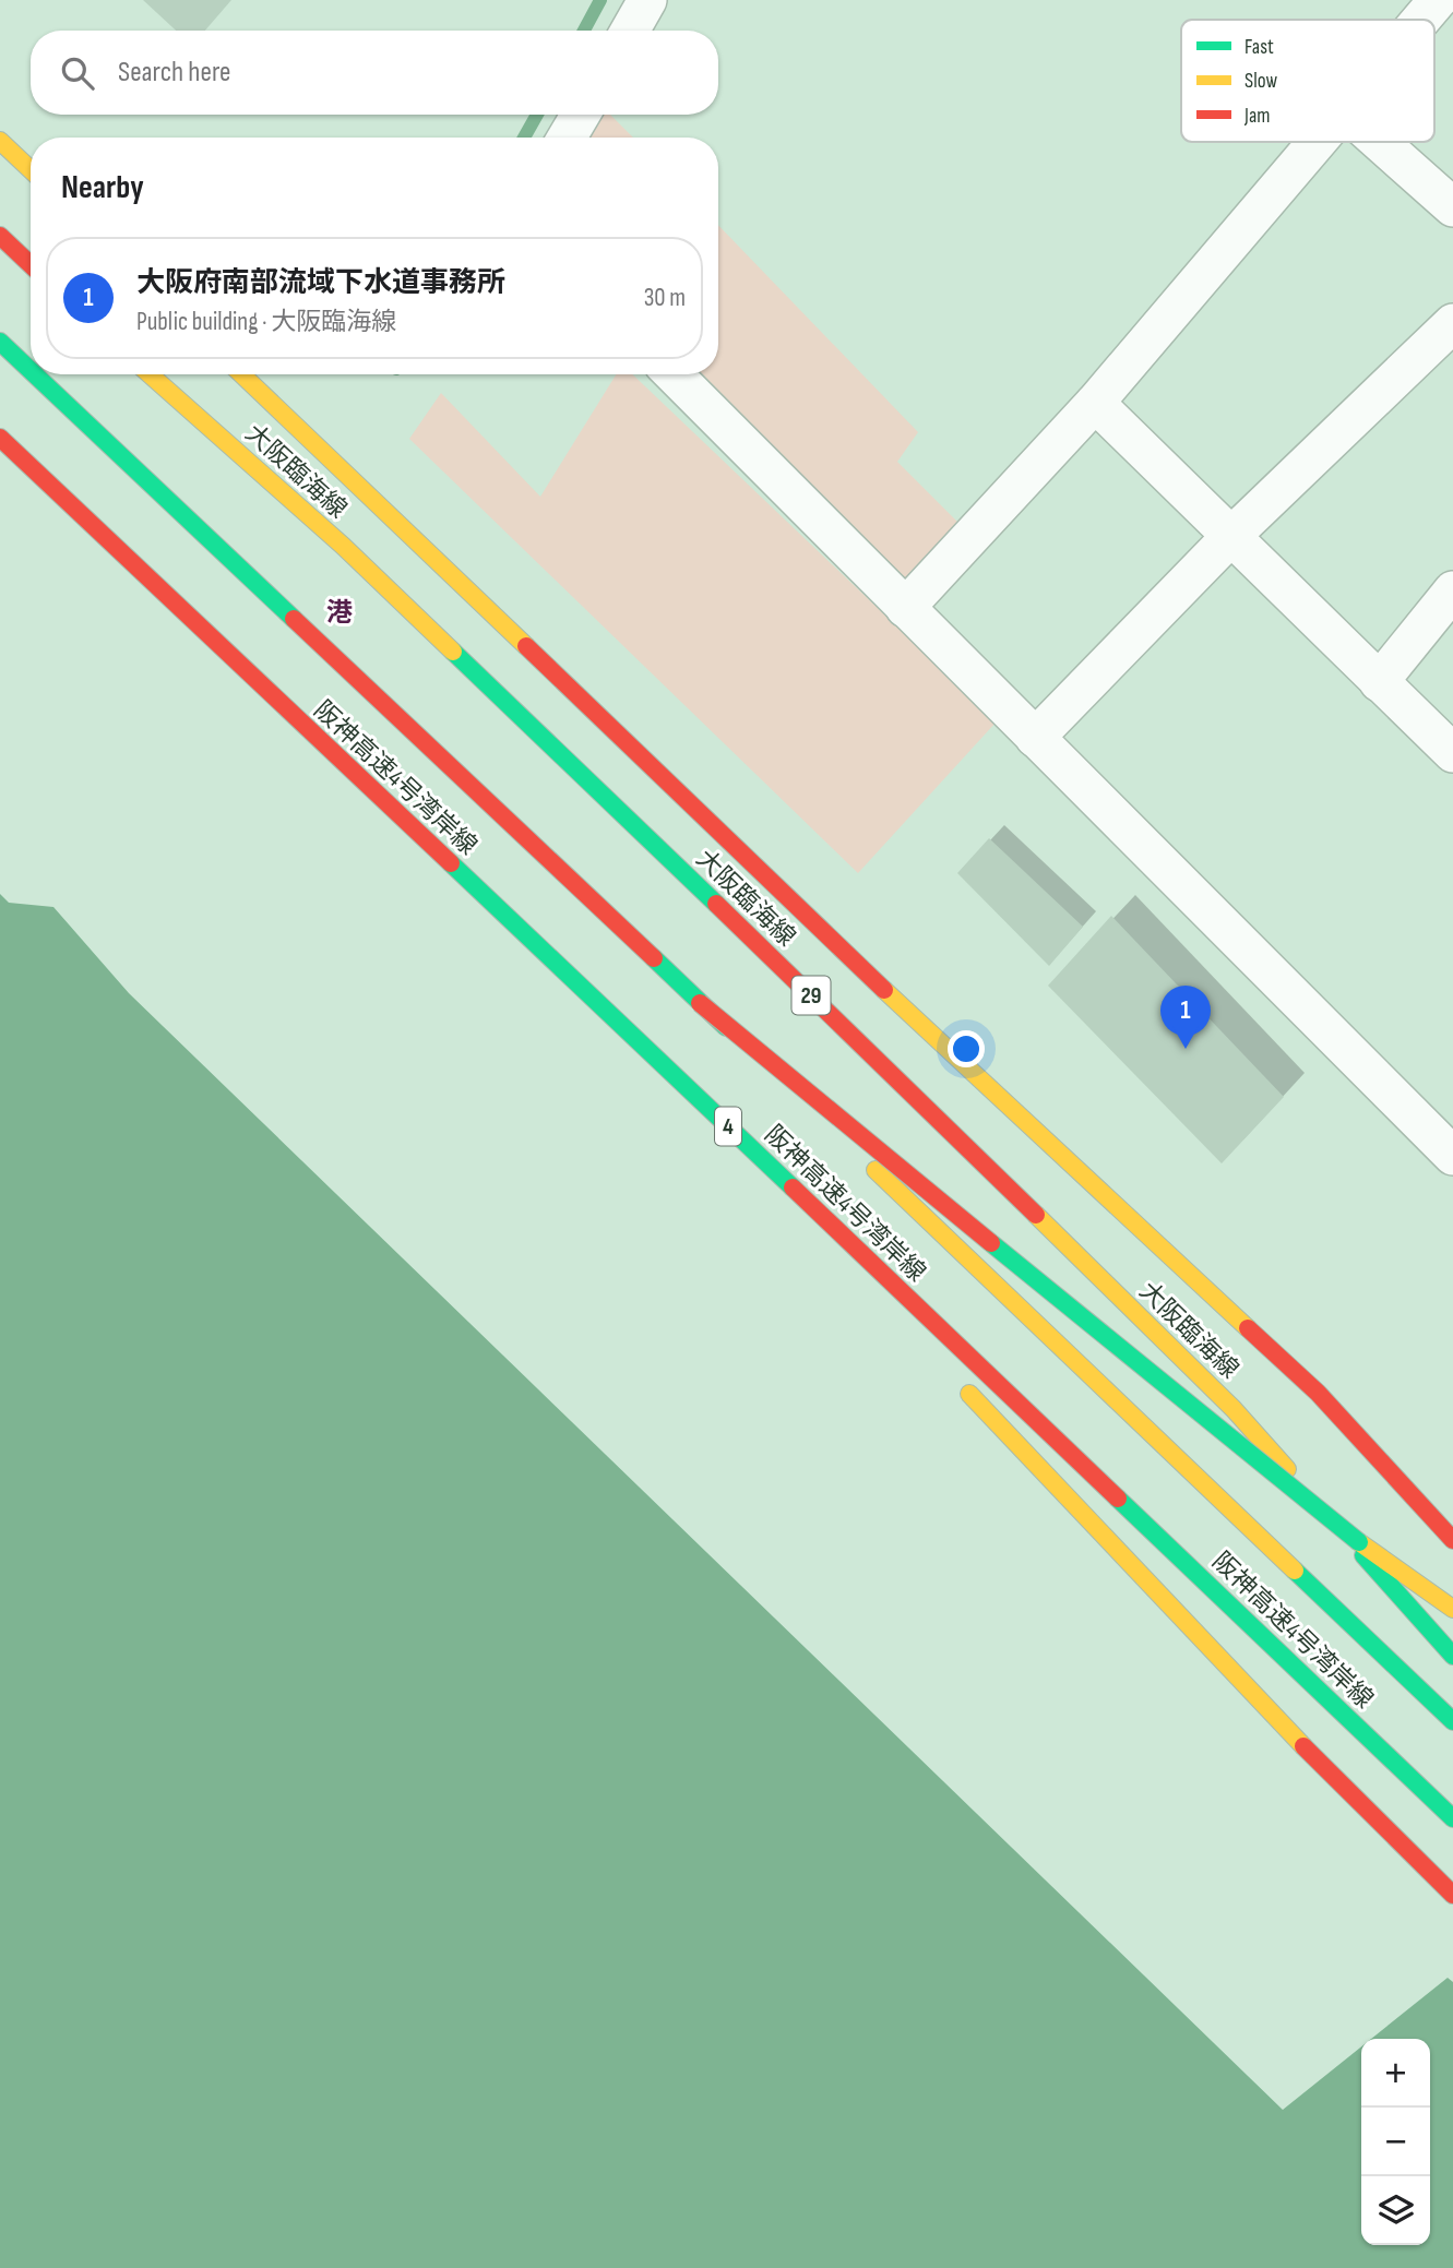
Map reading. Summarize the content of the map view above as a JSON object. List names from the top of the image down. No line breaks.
{"streets":{"main road":["大阪臨海線","阪神高速4号湾岸線","29","4"]},"districts":["港"],"legend":["Fast","Slow","Jam"],"page":{"search":"Search here","heading":"Nearby","list":[{"mark":"1","name":"大阪府南部流域下水道事務所","note":"Public building · 大阪臨海線","value":"30 m"}],"pins":"1","map_buttons":["+","−"]}}
